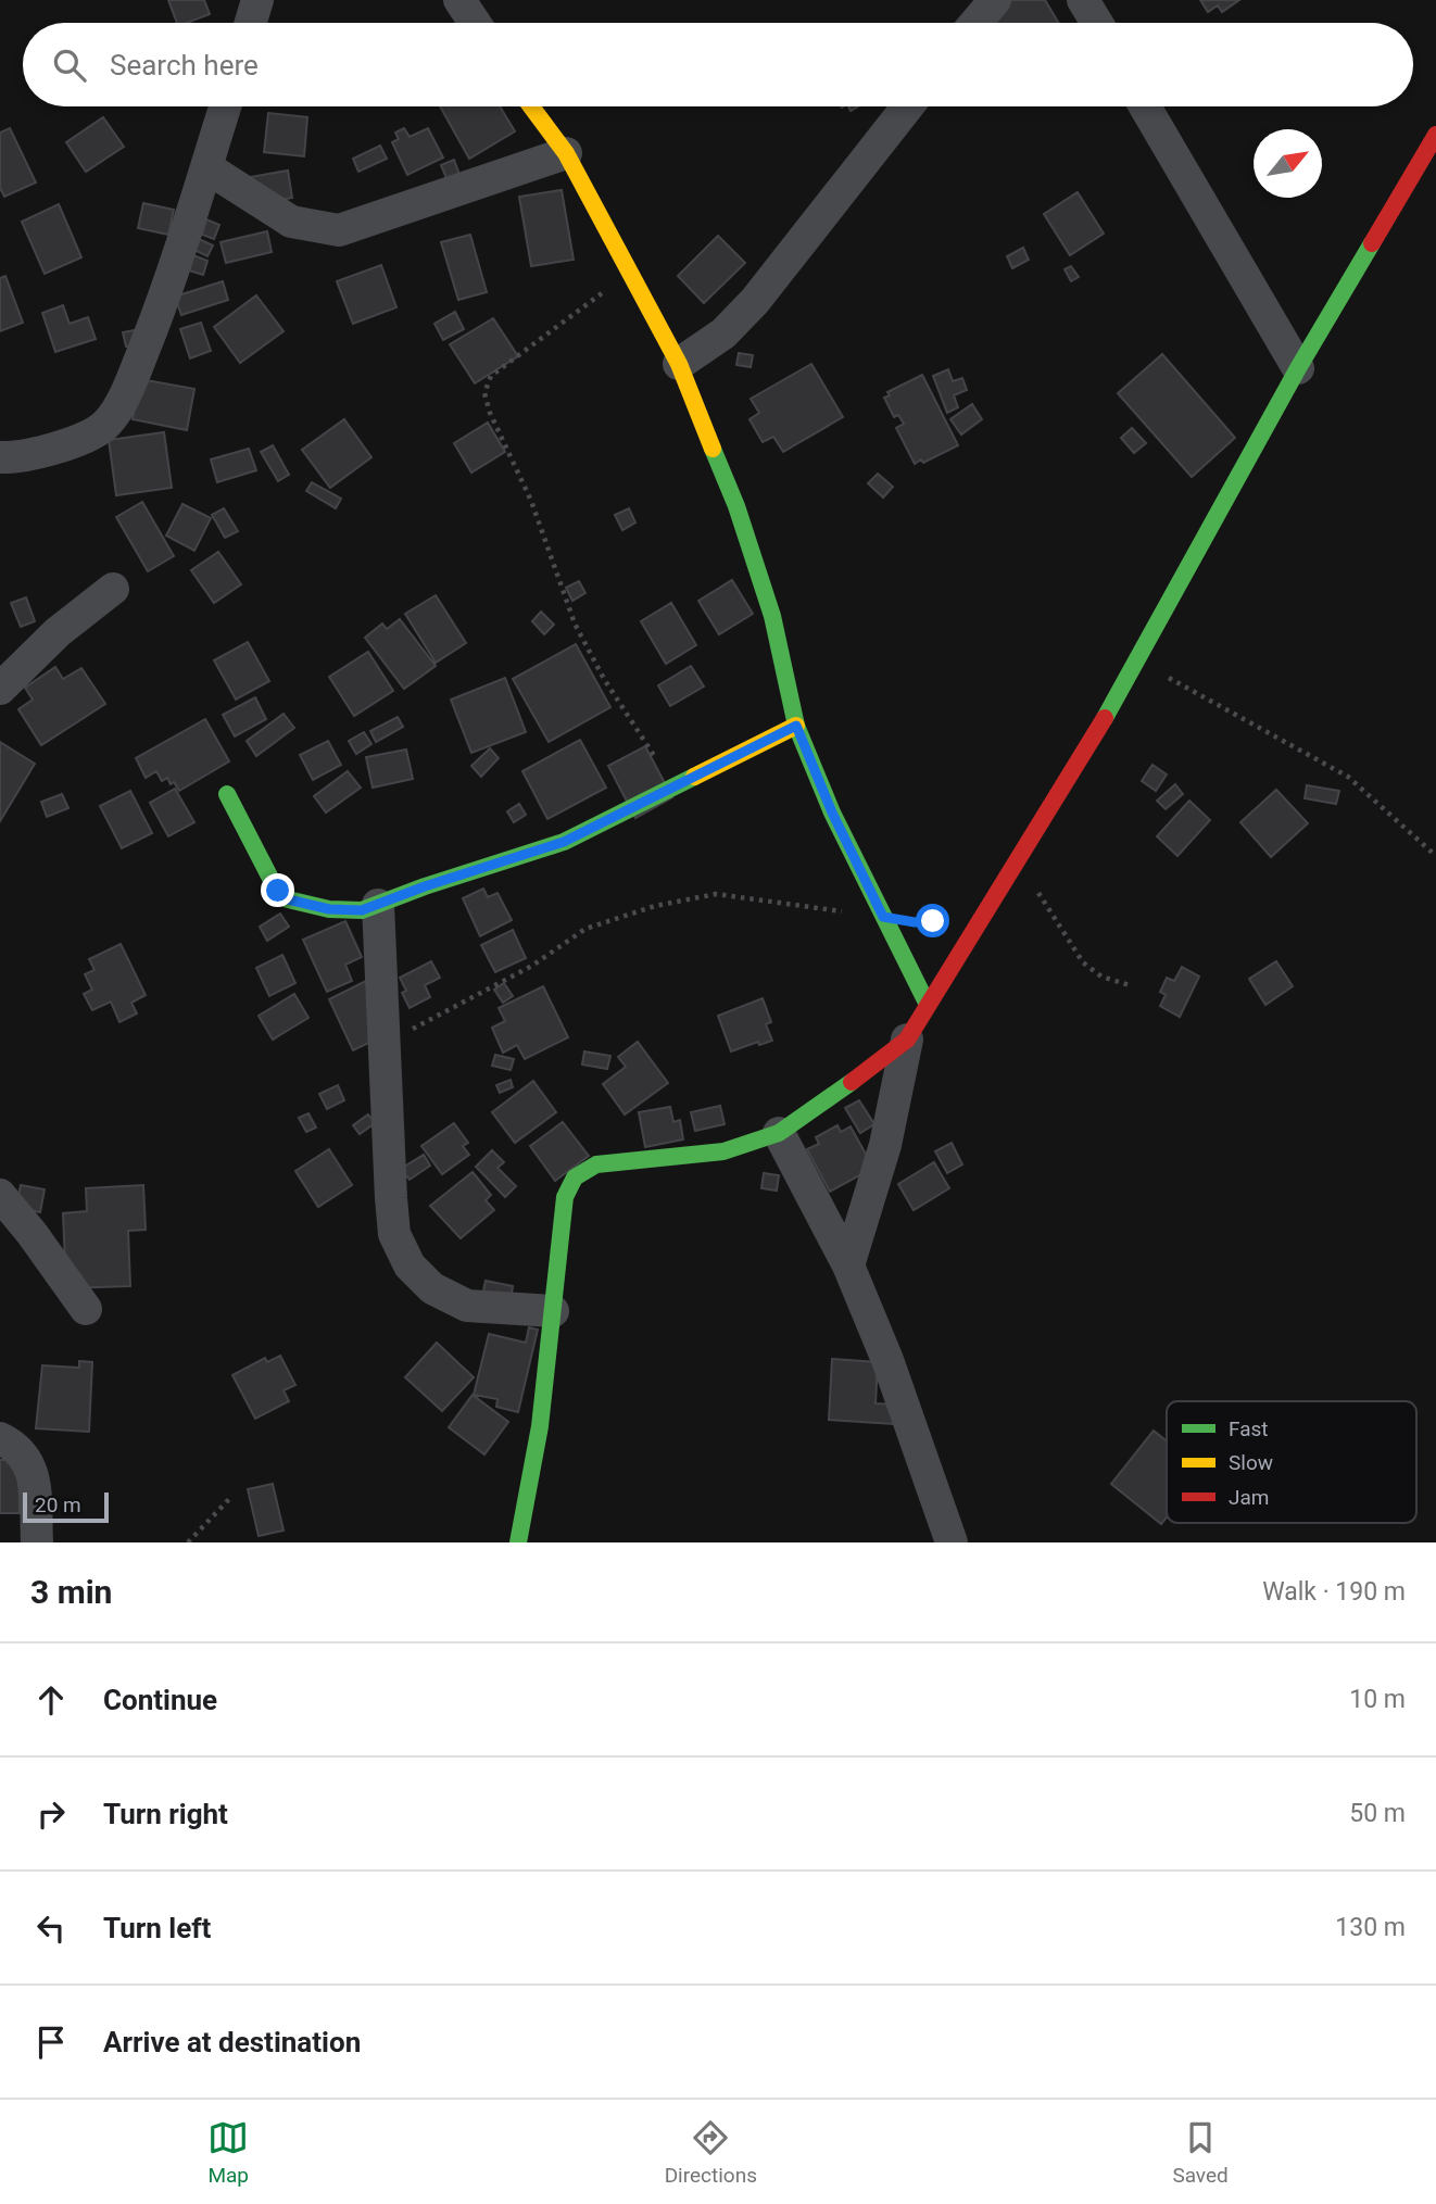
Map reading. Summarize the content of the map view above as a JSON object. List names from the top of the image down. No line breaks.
{"legend":["Fast","Slow","Jam"],"scale_bar":"20 m","north":"top right","page":{"search":"Search here","scale":"20 m","heading":["3 min","Walk · 190 m"],"list":[["Continue","10 m"],["Turn right","50 m"],["Turn left","130 m"],"Arrive at destination"],"nav":["Map","Directions","Saved"]}}
